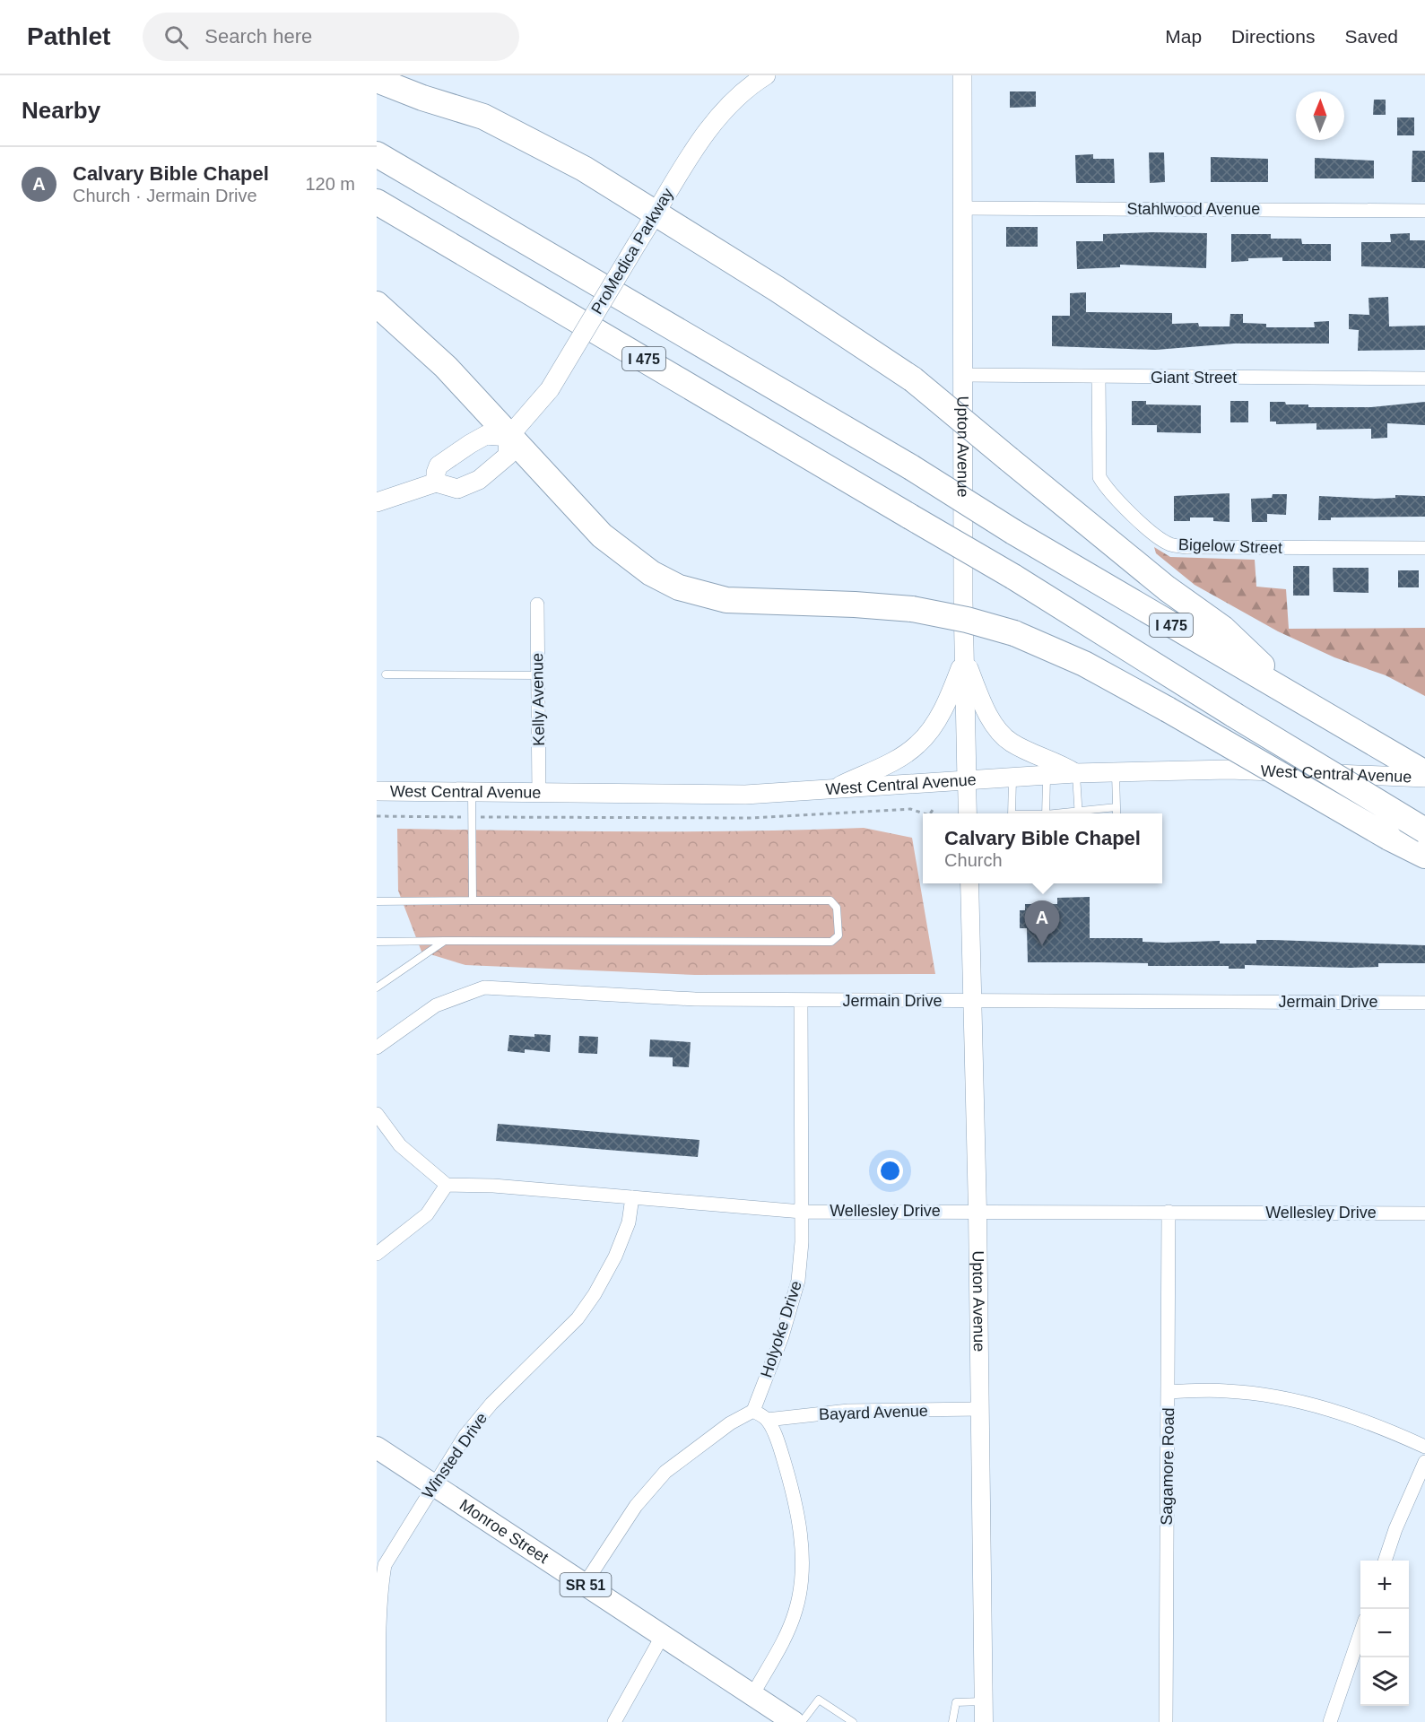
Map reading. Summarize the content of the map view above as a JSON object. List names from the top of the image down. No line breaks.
{"streets":{"highway":["I 475"],"main road":["ProMedica Parkway","Upton Avenue","West Central Avenue","Monroe Street","SR 51"],"street":["Stahlwood Avenue","Giant Street","Bigelow Street","Kelly Avenue","Jermain Drive","Wellesley Drive","Holyoke Drive","Bayard Avenue","Winsted Drive","Sagamore Road"]},"crossings":[["Stahlwood Avenue","Upton Avenue"],["Giant Street","Upton Avenue"],["Giant Street","Bigelow Street"],["Upton Avenue","West Central Avenue"],["Upton Avenue","Jermain Drive"],["Upton Avenue","Wellesley Drive"],["Upton Avenue","Bayard Avenue"],["Kelly Avenue","West Central Avenue"],["Jermain Drive","Holyoke Drive"],["Wellesley Drive","Holyoke Drive"],["Wellesley Drive","Winsted Drive"],["Wellesley Drive","Sagamore Road"],["Winsted Drive","Monroe Street"]],"north":"top","page":{"header":"Pathlet","search":"Search here","nav":["Map","Directions","Saved"],"heading":"Nearby","list":[{"mark":"A","name":"Calvary Bible Chapel","note":"Church · Jermain Drive","value":"120 m"}],"popup":["Calvary Bible Chapel","Church"],"pins":"A","map_buttons":["+","−"]}}
